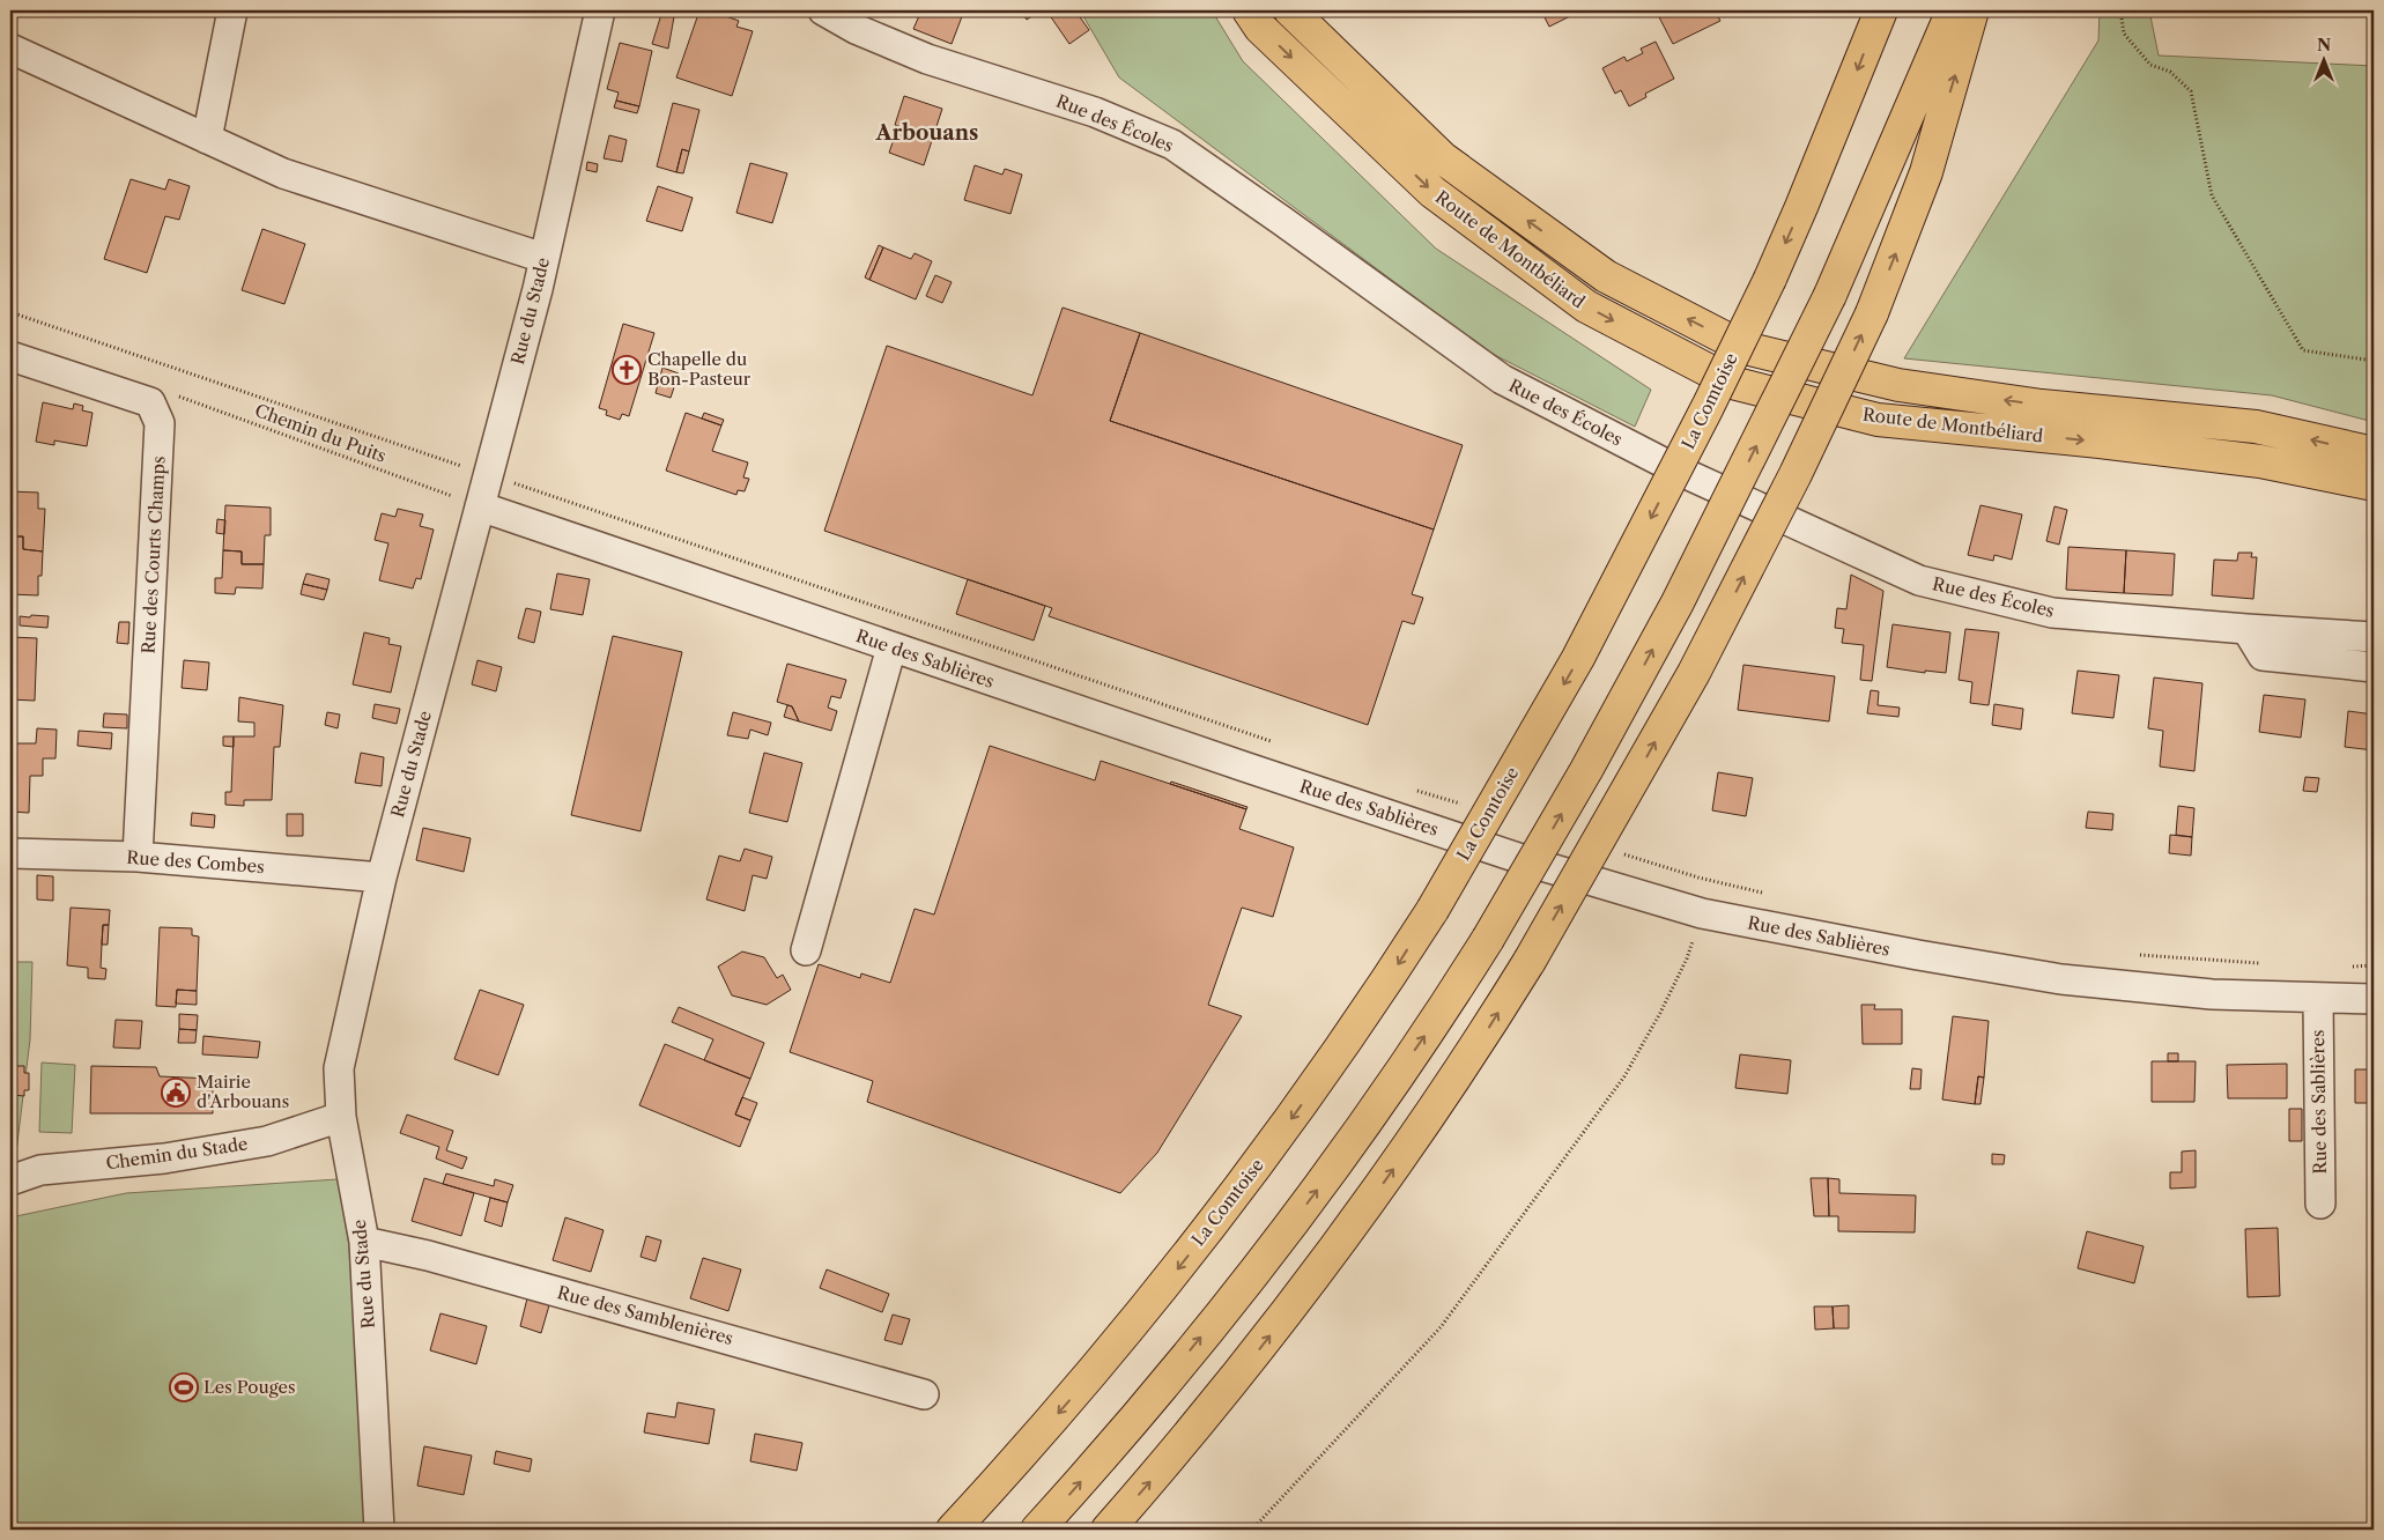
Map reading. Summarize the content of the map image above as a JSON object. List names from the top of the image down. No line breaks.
{"streets":{"main road":["Route de Montbéliard","La Comtoise"],"street":["Rue des Écoles","Rue du Stade","Rue des Courts Champs","Rue des Sablières","Rue des Combes","Chemin du Stade","Rue des Samblenières"],"path":["Chemin du Puits"]},"crossings":[["Rue du Stade","Chemin du Puits"],["Rue du Stade","Rue des Sablières"],["Rue du Stade","Rue des Combes"],["Rue du Stade","Chemin du Stade"],["Rue du Stade","Rue des Samblenières"],["Chemin du Puits","Rue des Courts Champs"],["Chemin du Puits","Rue des Sablières"],["Rue des Courts Champs","Rue des Combes"]],"districts":["Arbouans"],"places":{"church":["Chapelle du Bon-Pasteur"],"public building":["Mairie d'Arbouans"],"sports":["Les Pouges"]},"north":"top"}
